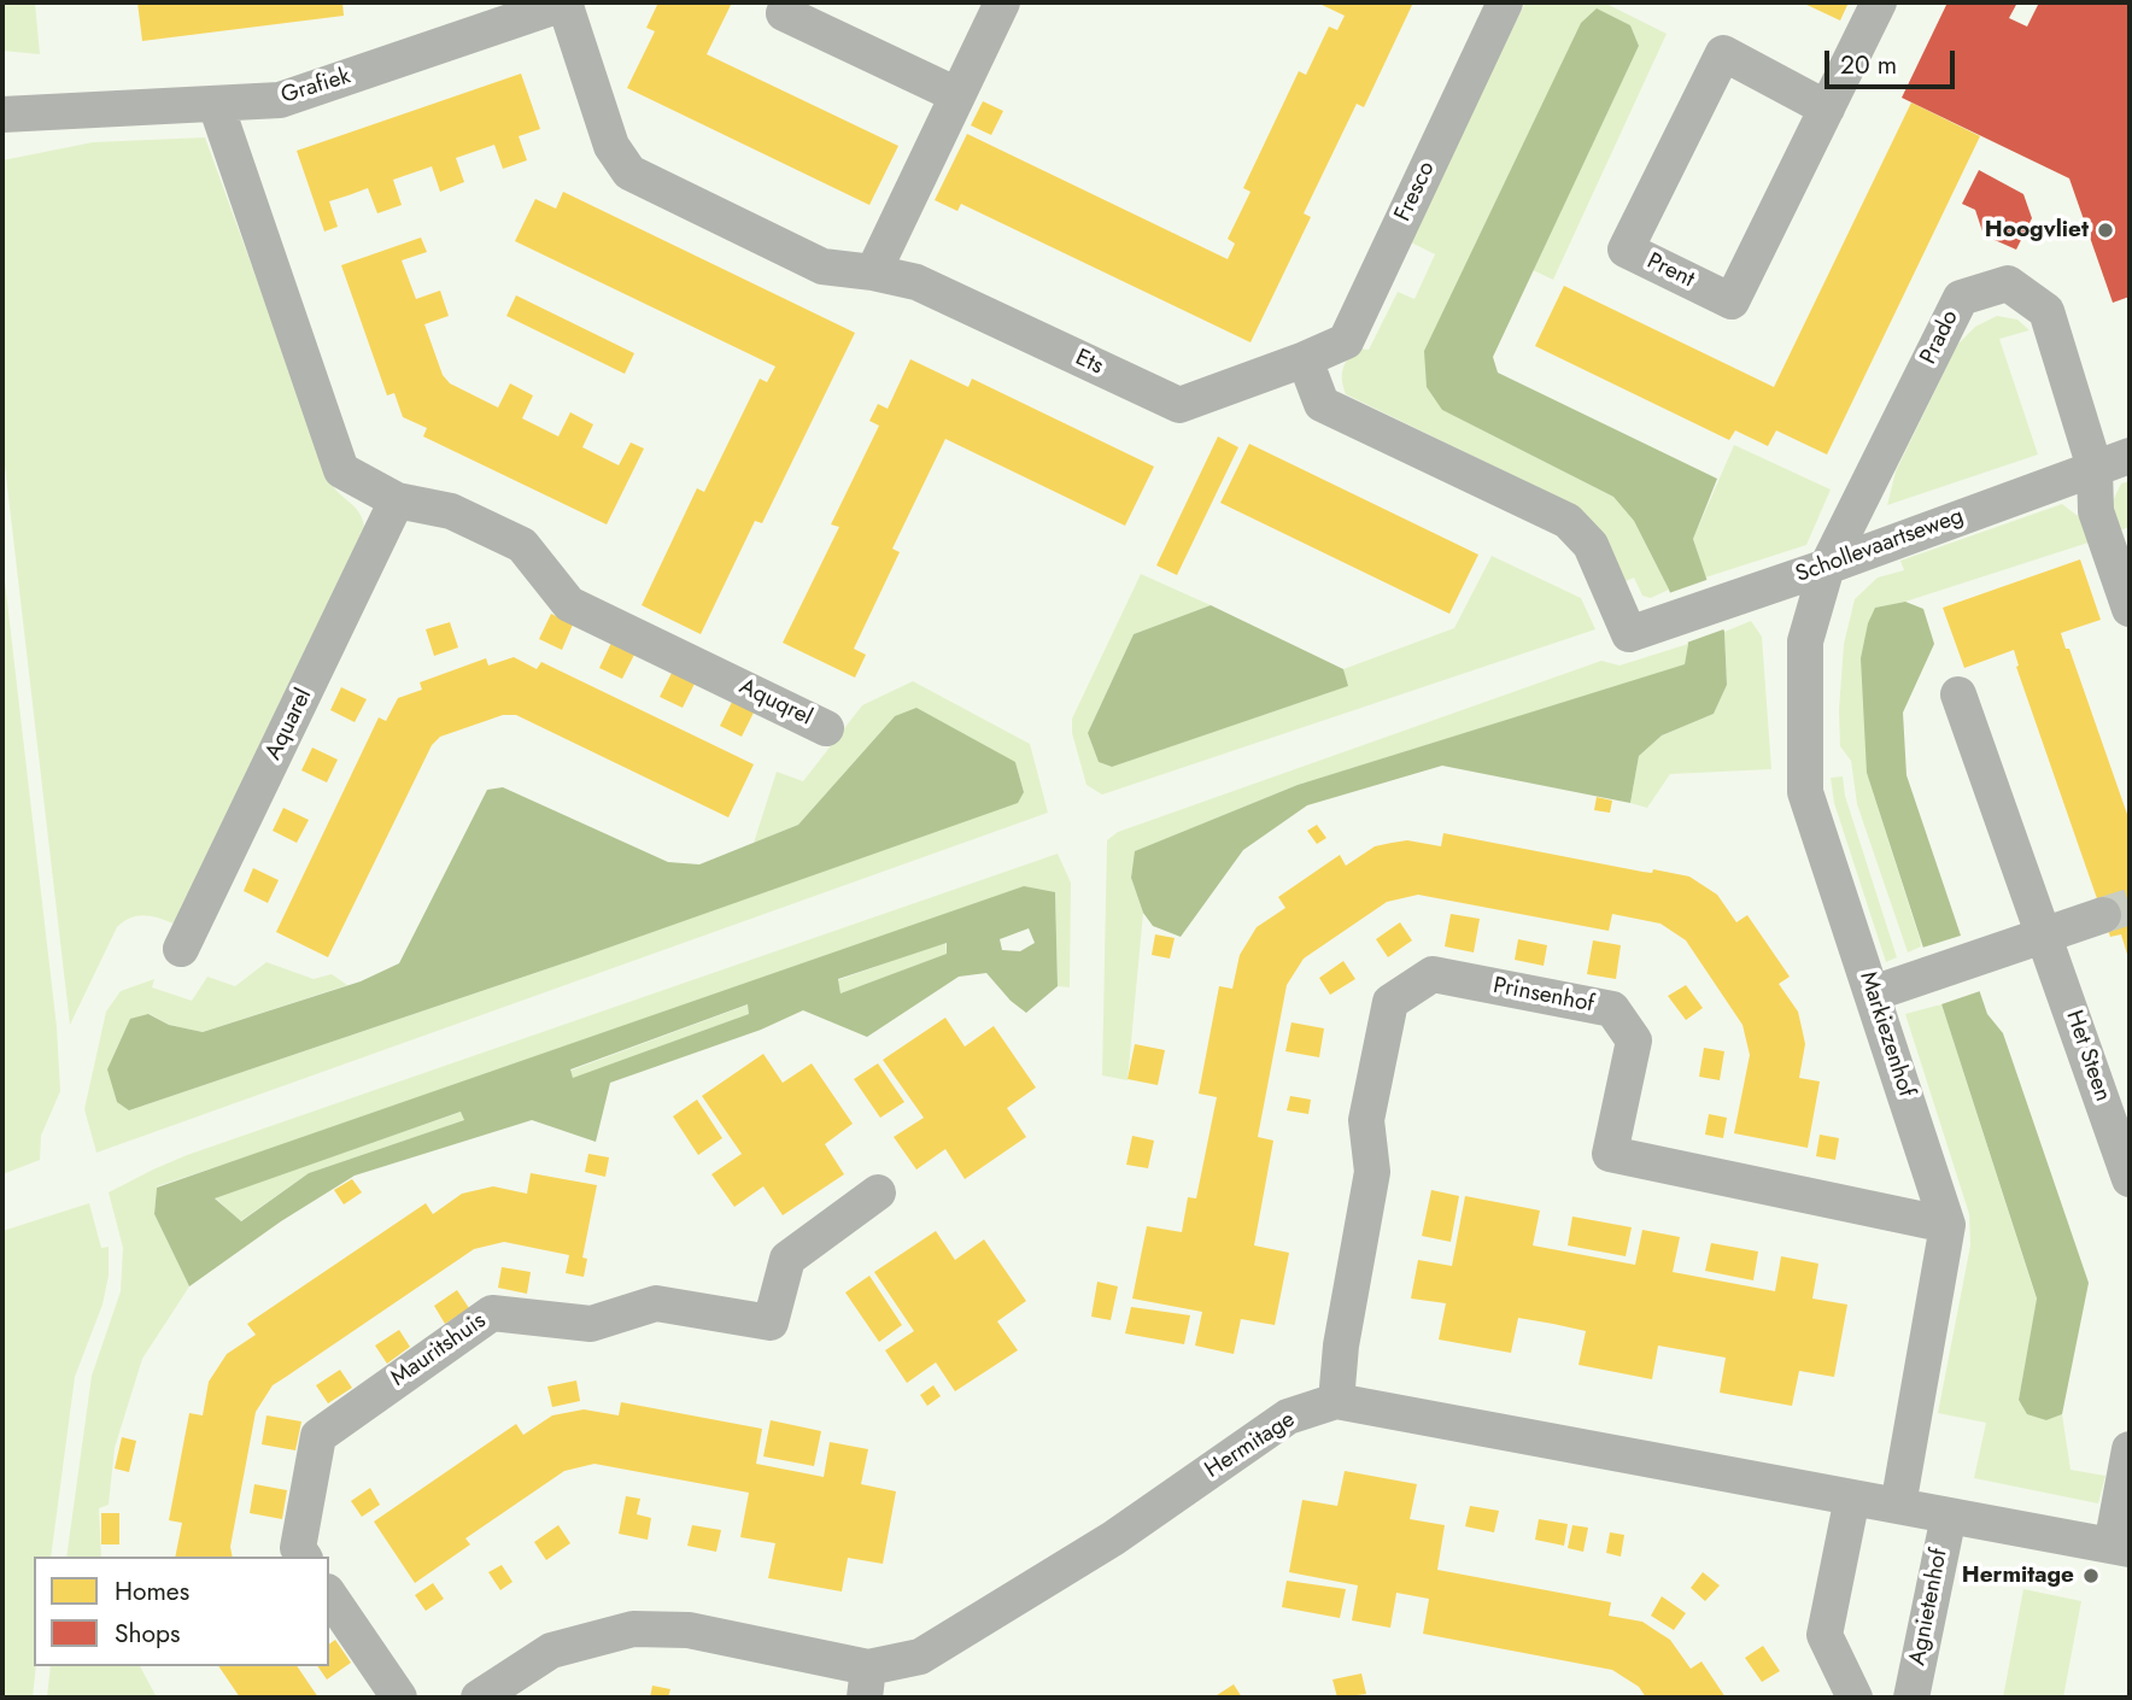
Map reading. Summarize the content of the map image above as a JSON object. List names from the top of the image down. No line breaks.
{"streets":{"street":["Grafiek","Fresco","Prent","Prado","Ets","Schollevaartseweg","Aquqrel","Aquarel","Prinsenhof","Markiezenhof","Het Steen","Mauritshuis","Hermitage","Agnietenhof"]},"crossings":[["Grafiek","Ets"],["Fresco","Ets"],["Fresco","Schollevaartseweg"],["Prado","Schollevaartseweg"],["Prado","Markiezenhof"],["Ets","Schollevaartseweg"],["Schollevaartseweg","Markiezenhof"],["Aquqrel","Aquarel"],["Prinsenhof","Markiezenhof"],["Prinsenhof","Hermitage"],["Markiezenhof","Hermitage"],["Hermitage","Agnietenhof"]],"places":["Hoogvliet","Hermitage"],"legend":["Homes","Shops"],"scale_bar":"20 m"}
